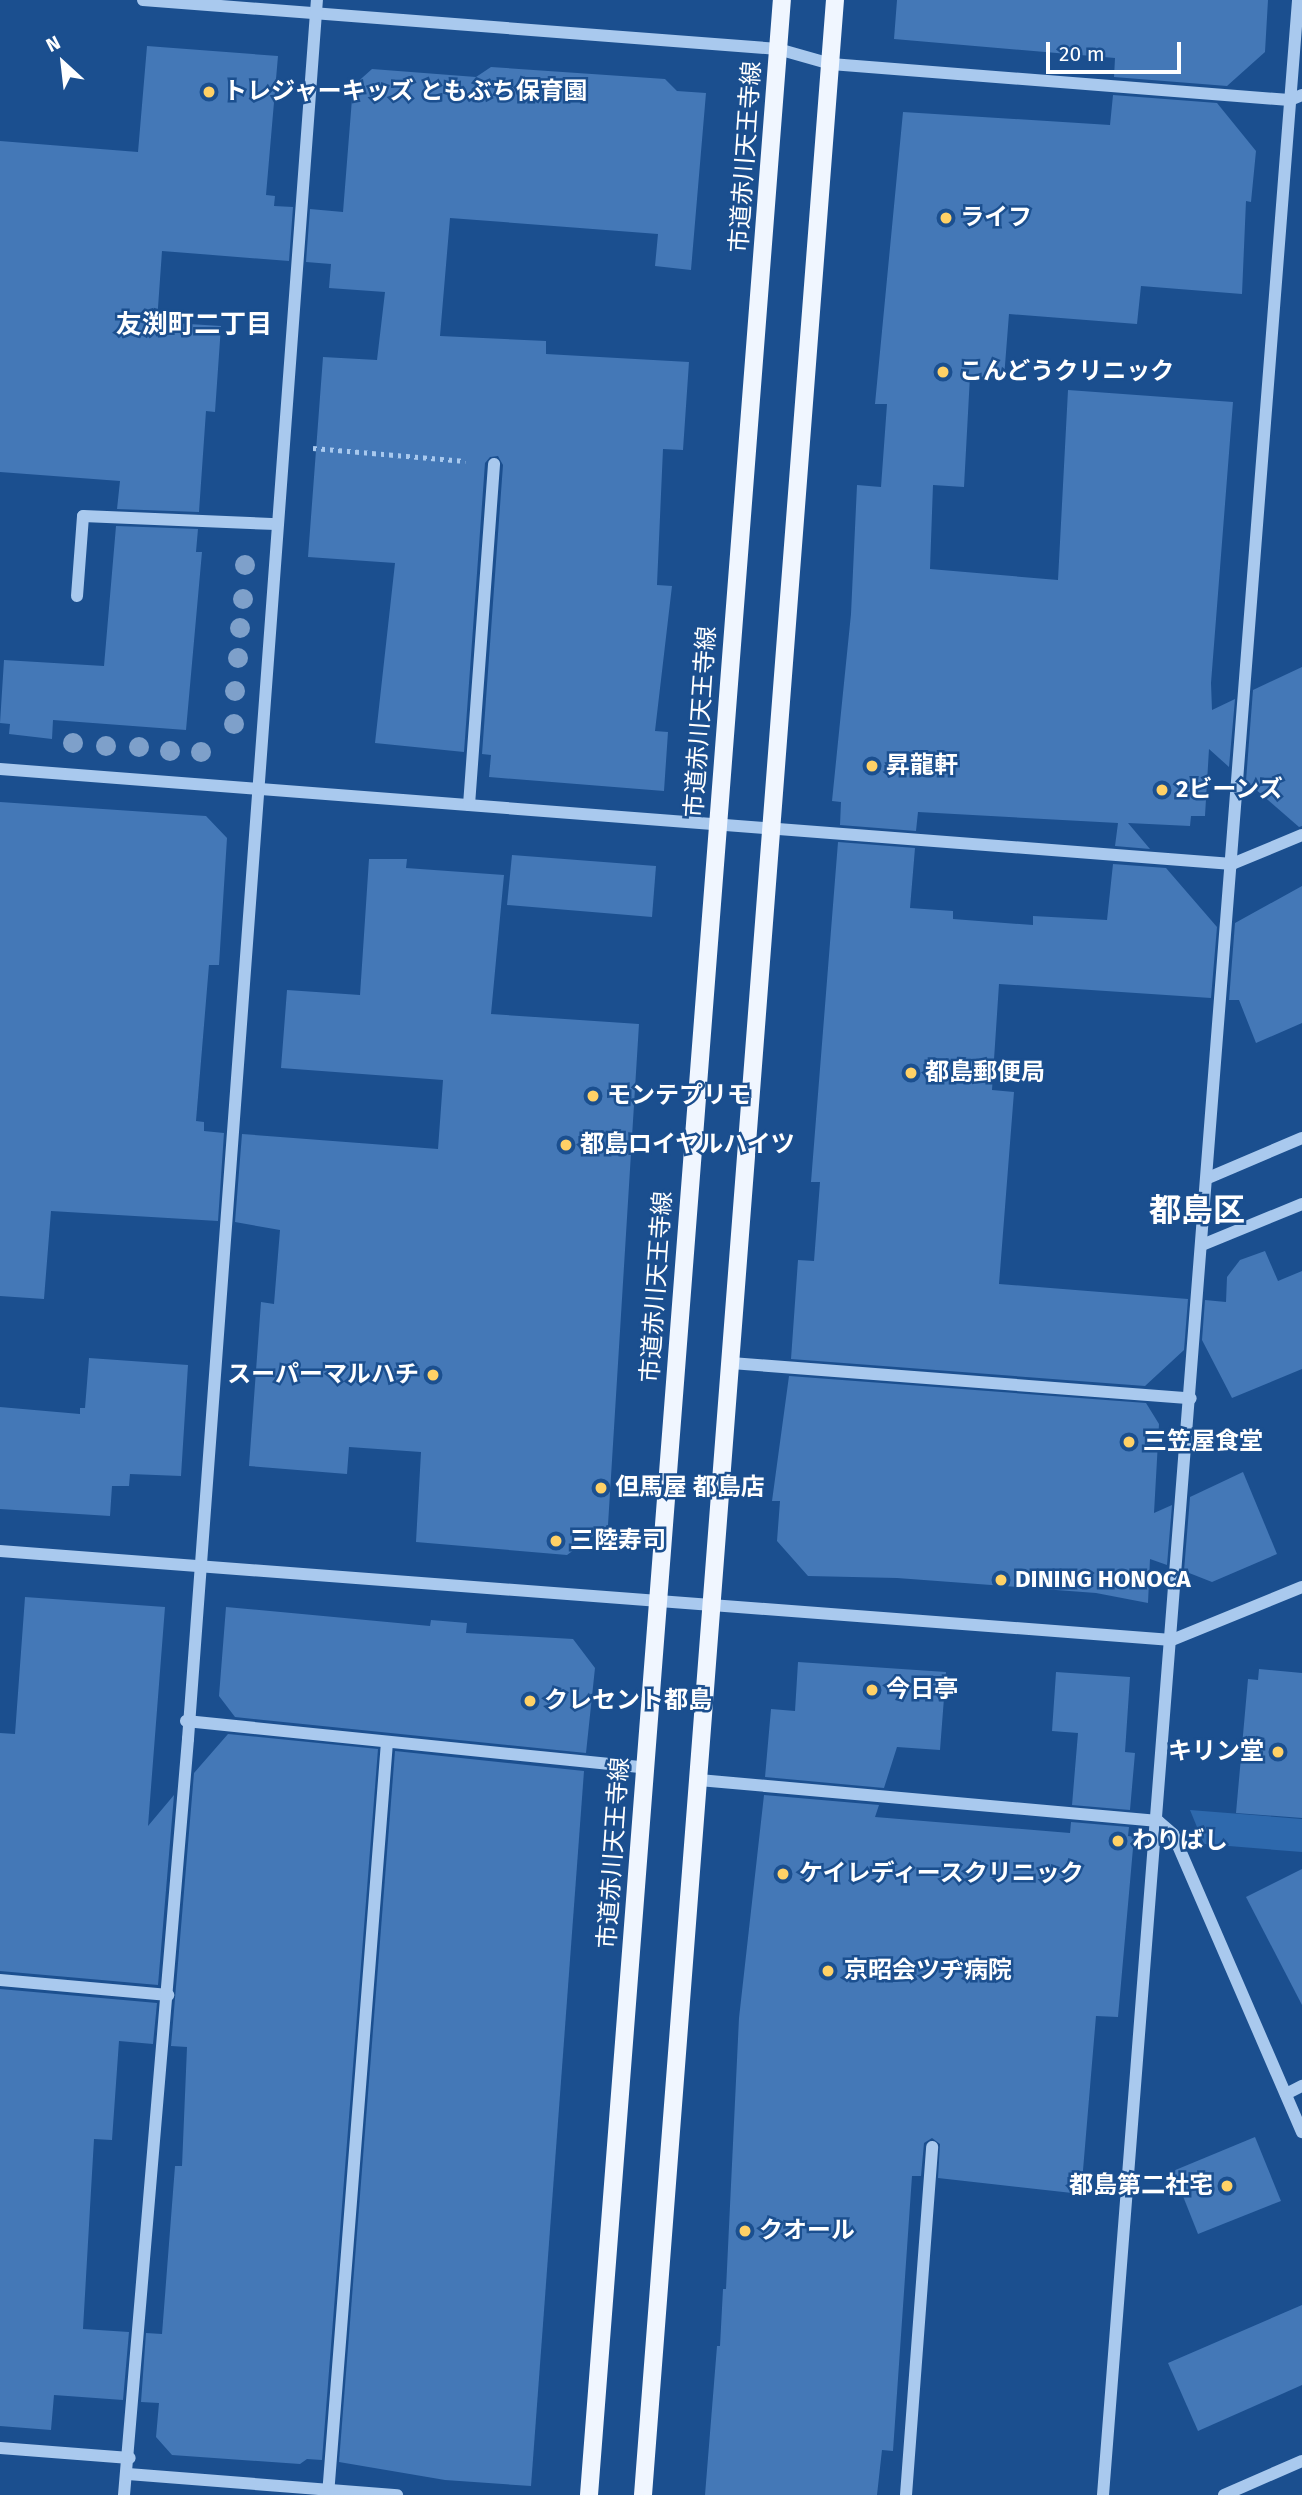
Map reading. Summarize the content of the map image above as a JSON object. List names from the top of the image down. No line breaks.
{"streets":{"main road":["市道赤川天王寺線"]},"districts":["友渕町二丁目","都島区"],"places":["トレジャーキッズ ともぶち保育園","ライフ","こんどうクリニック","昇龍軒","2ビーンズ","都島郵便局","モンテプリモ","都島ロイヤルハイツ","スーパーマルハチ","三笠屋食堂","但馬屋 都島店","三陸寿司","DINING HONOCA","今日亭","クレセント都島","キリン堂","わりばし","ケイレディースクリニック","京昭会ツヂ病院","都島第二社宅","クオール"],"scale_bar":"20 m","north":"top left"}
